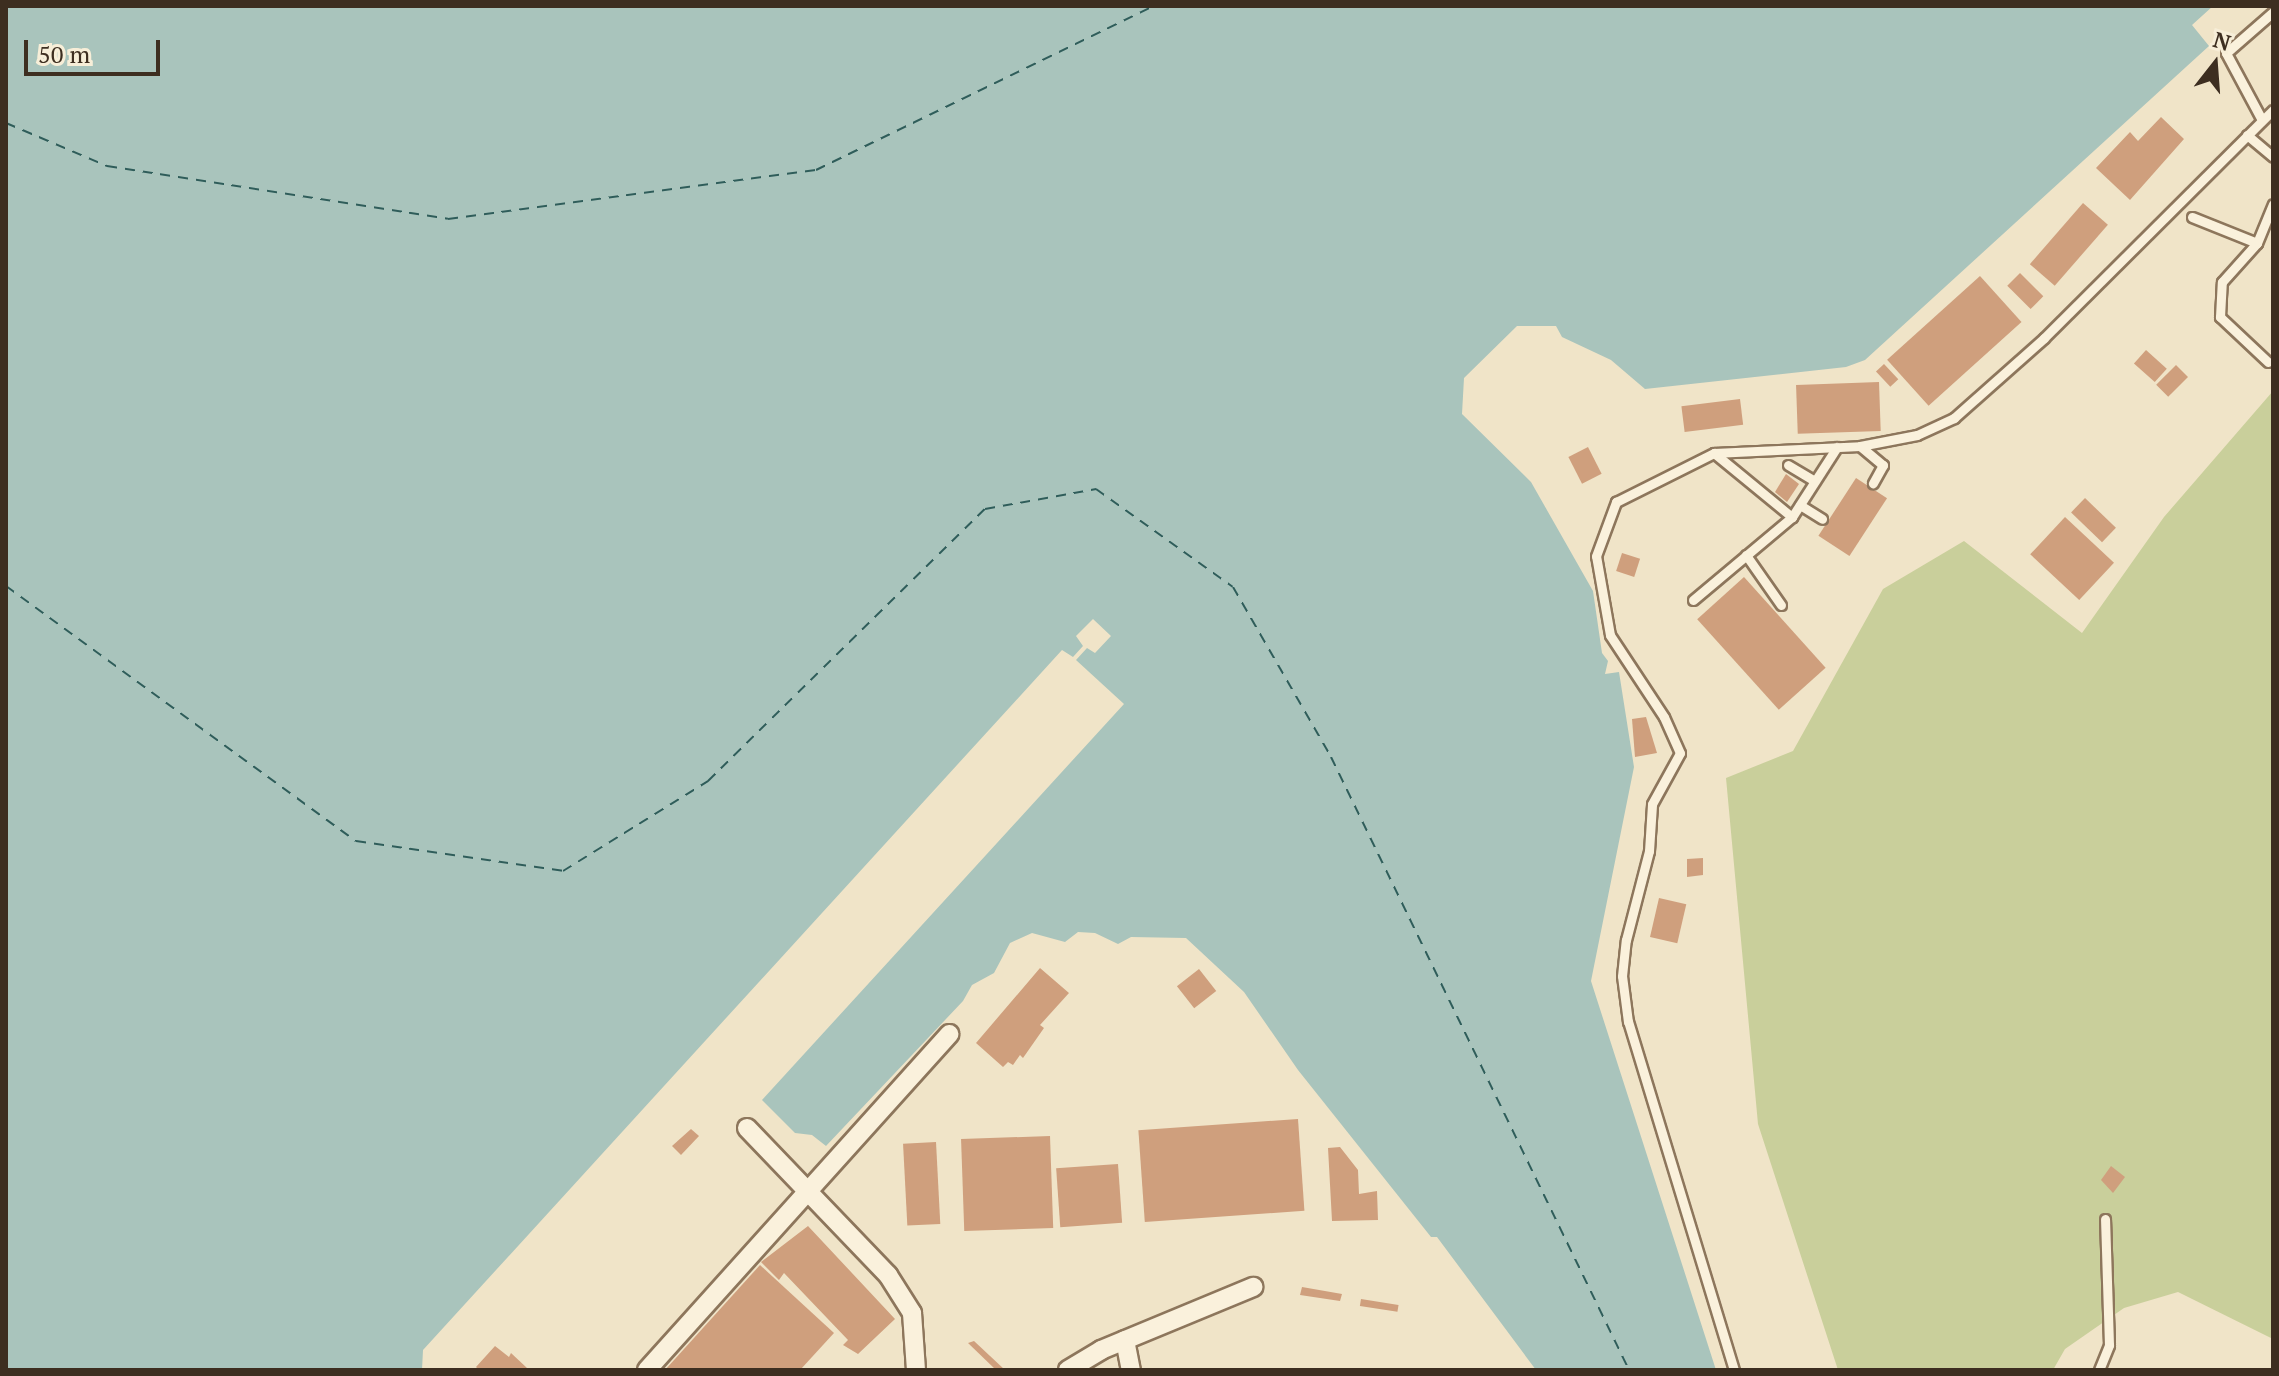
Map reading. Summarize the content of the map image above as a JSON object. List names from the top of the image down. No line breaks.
{"scale_bar":"50 m","north":"top"}
